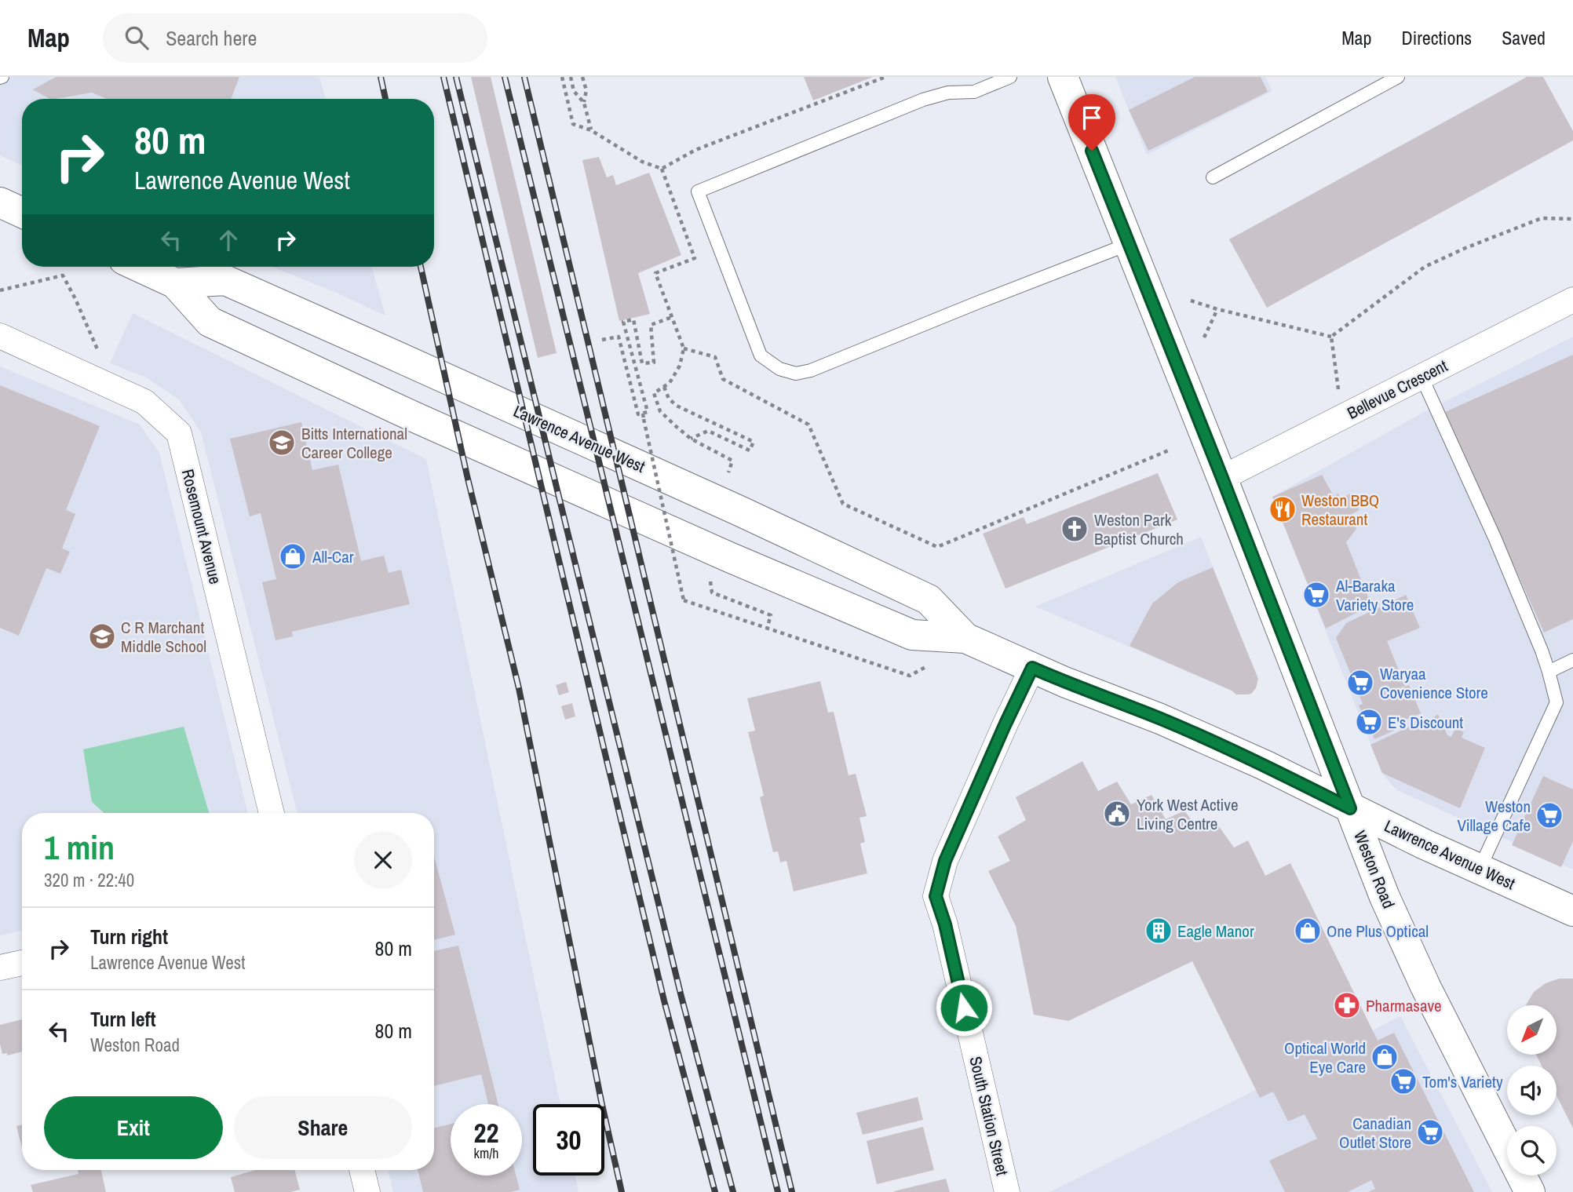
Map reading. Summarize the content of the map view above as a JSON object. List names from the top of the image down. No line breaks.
{"streets":{"main road":["Lawrence Avenue West","Weston Road"],"street":["Bellevue Crescent","Rosemount Avenue","South Station Street"]},"crossings":[["Bellevue Crescent","Weston Road"],["Lawrence Avenue West","Weston Road"],["Lawrence Avenue West","South Station Street"]],"places":{"school or university":["Bitts International Career College","C R Marchant Middle School"],"restaurant":["Weston BBQ Restaurant"],"church":["Weston Park Baptist Church"],"shop":["All-Car","One Plus Optical","Optical World Eye Care"],"supermarket":["Al-Baraka Variety Store","Waryaa Covenience Store","E's Discount","Weston Village Cafe","Tom's Variety","Canadian Outlet Store"],"public building":["York West Active Living Centre"],"building":["Eagle Manor"],"pharmacy":["Pharmasave"]},"north":"bottom left","page":{"header":"Map","search":"Search here","nav":["Map","Directions","Saved"],"turn":["80 m","Lawrence Avenue West"],"heading":["1 min","320 m · 22:40"],"list":[{"name":"Turn right","note":"Lawrence Avenue West","value":"80 m"},{"name":"Turn left","note":"Weston Road","value":"80 m"}],"buttons":["Exit","Share"],"speed":"22 km/h","limit":"30"}}
